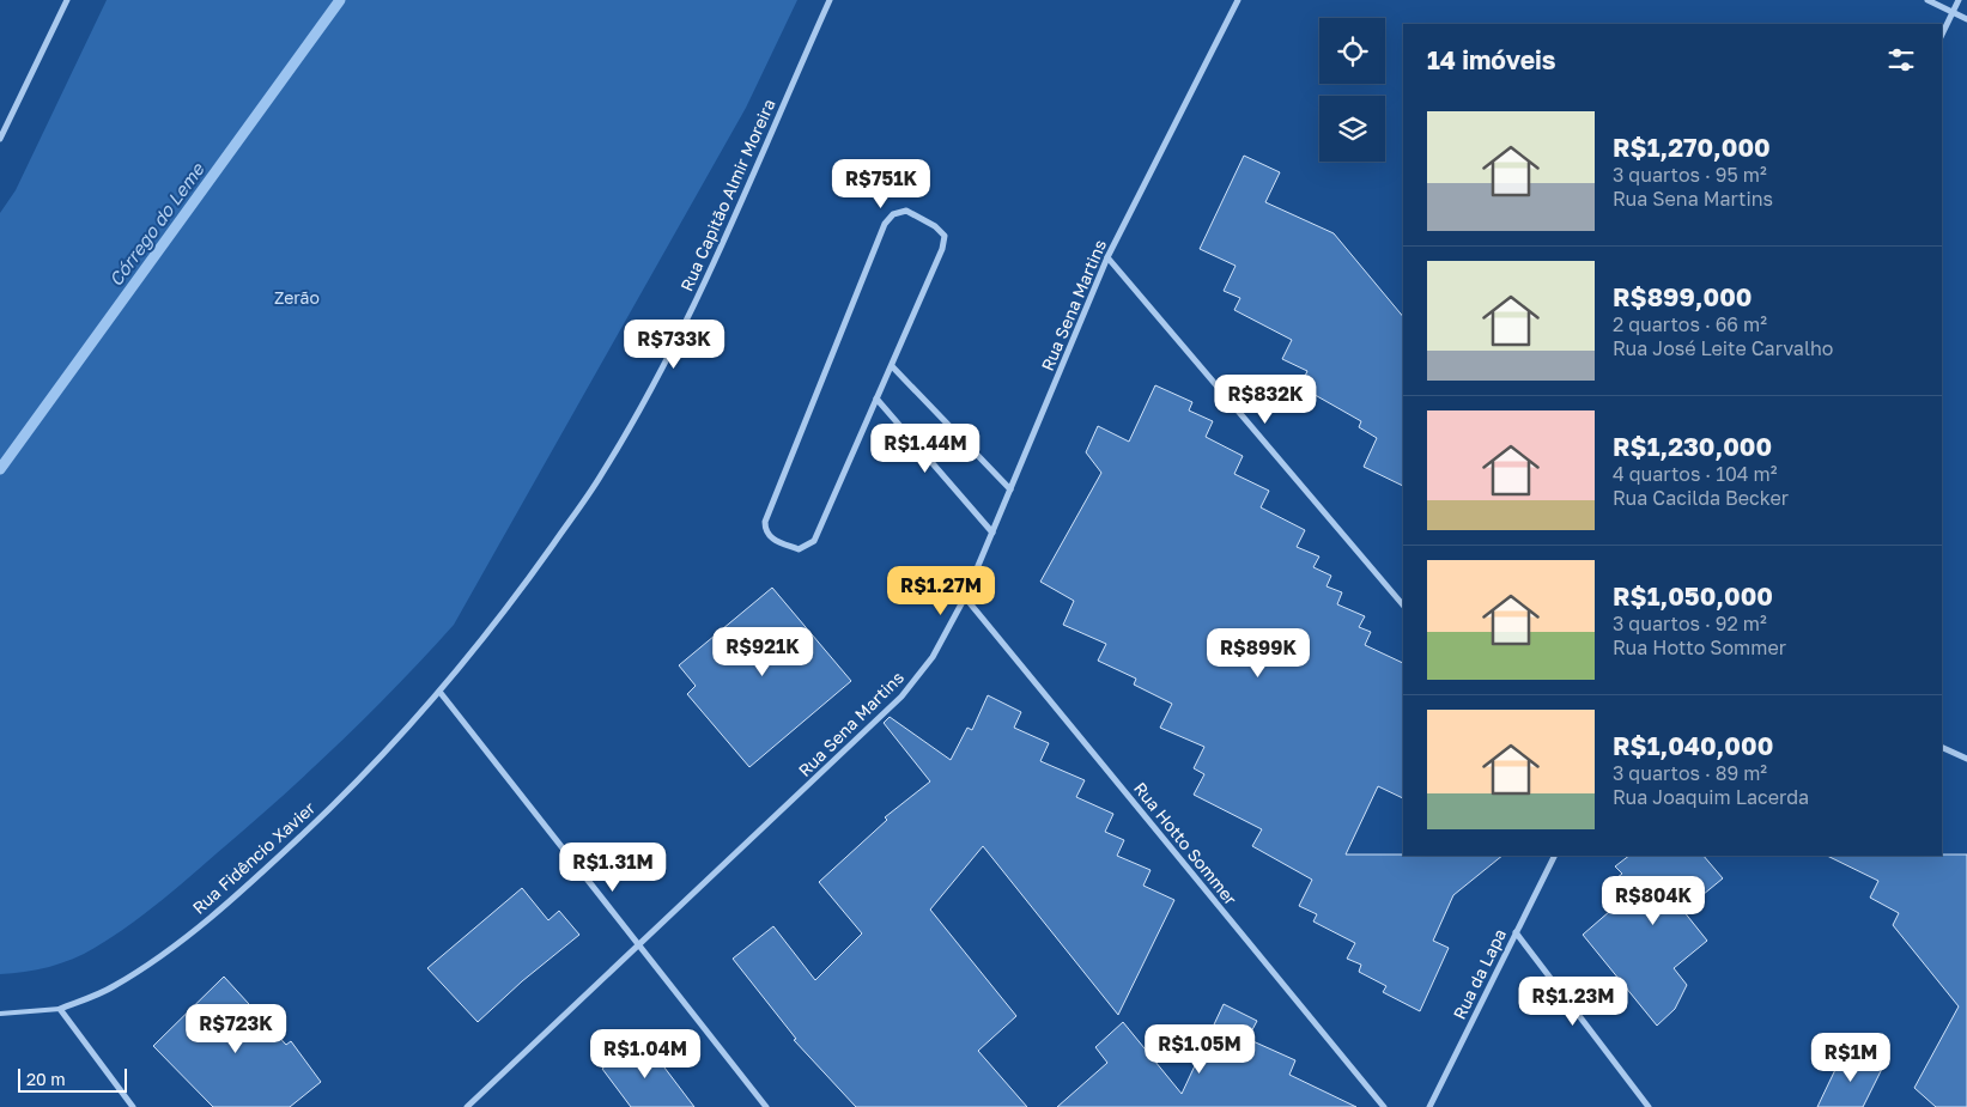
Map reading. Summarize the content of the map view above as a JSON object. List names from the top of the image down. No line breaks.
{"streets":{"street":["Rua Capitão Almir Moreira","Rua Sena Martins","Rua Hotto Sommer","Rua Fidêncio Xavier","Rua da Lapa"]},"crossings":[["Rua Capitão Almir Moreira","Rua Fidêncio Xavier"],["Rua Sena Martins","Rua Hotto Sommer"]],"water":["Córrego do Leme"],"parks":["Zerão"],"scale_bar":"20 m","page":{"heading":"14 imóveis","list":[{"name":"R$1,270,000","note":"3 quartos · 95 m² · Rua Sena Martins"},{"name":"R$899,000","note":"2 quartos · 66 m² · Rua José Leite Carvalho"},{"name":"R$1,230,000","note":"4 quartos · 104 m² · Rua Cacilda Becker"},{"name":"R$1,050,000","note":"3 quartos · 92 m² · Rua Hotto Sommer"},{"name":"R$1,040,000","note":"3 quartos · 89 m² · Rua Joaquim Lacerda"}],"price":["R$751K","R$733K","R$832K","R$1.44M","R$1.27M","R$921K","R$899K","R$1.31M","R$804K","R$1.23M","R$723K","R$1.05M","R$1.04M","R$1M"],"scale":"20 m"}}
